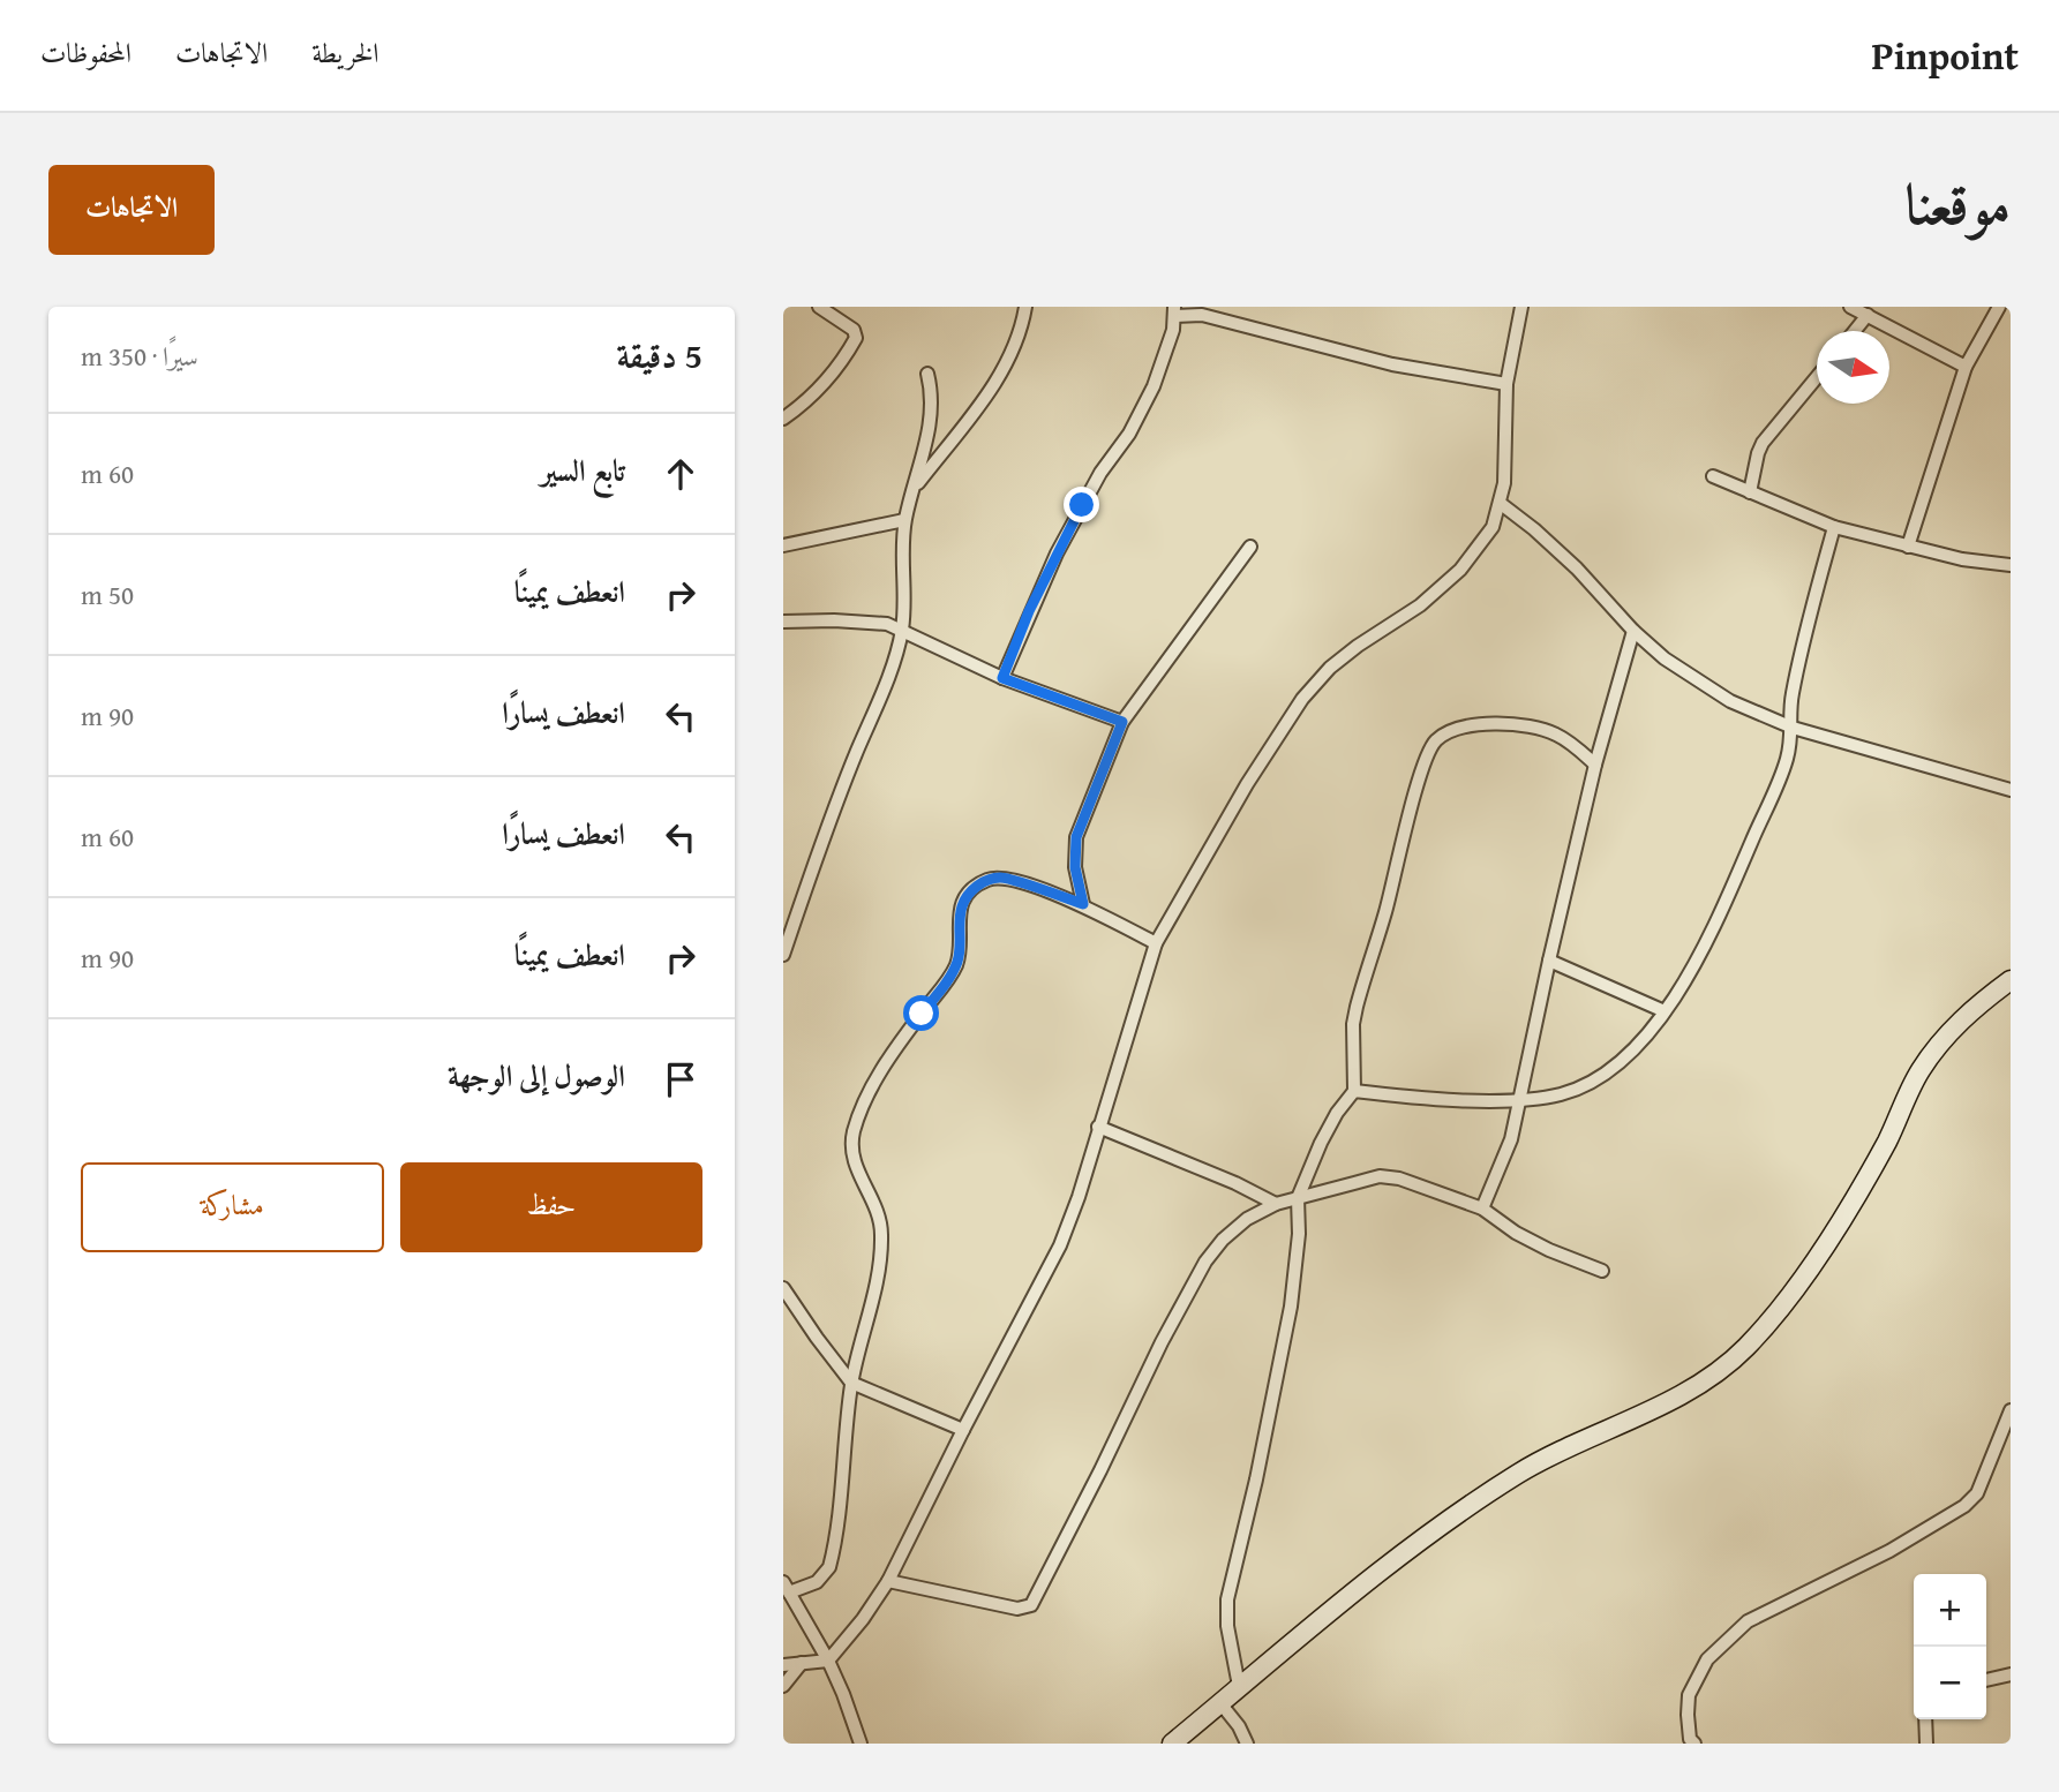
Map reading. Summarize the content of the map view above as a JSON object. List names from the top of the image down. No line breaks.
{"north":"right","page":{"header":"Pinpoint","nav":["الخريطة","الاتجاهات","المحفوظات"],"title":"موقعنا","buttons":["الاتجاهات",["حفظ","مشاركة"]],"heading":["5 دقيقة","سيرًا · 350 m"],"list":[["تابع السير","60 m"],["انعطف يمينًا","50 m"],["انعطف يسارًا","90 m"],["انعطف يسارًا","60 m"],["انعطف يمينًا","90 m"],"الوصول إلى الوجهة"],"map_buttons":["+","−"]}}
